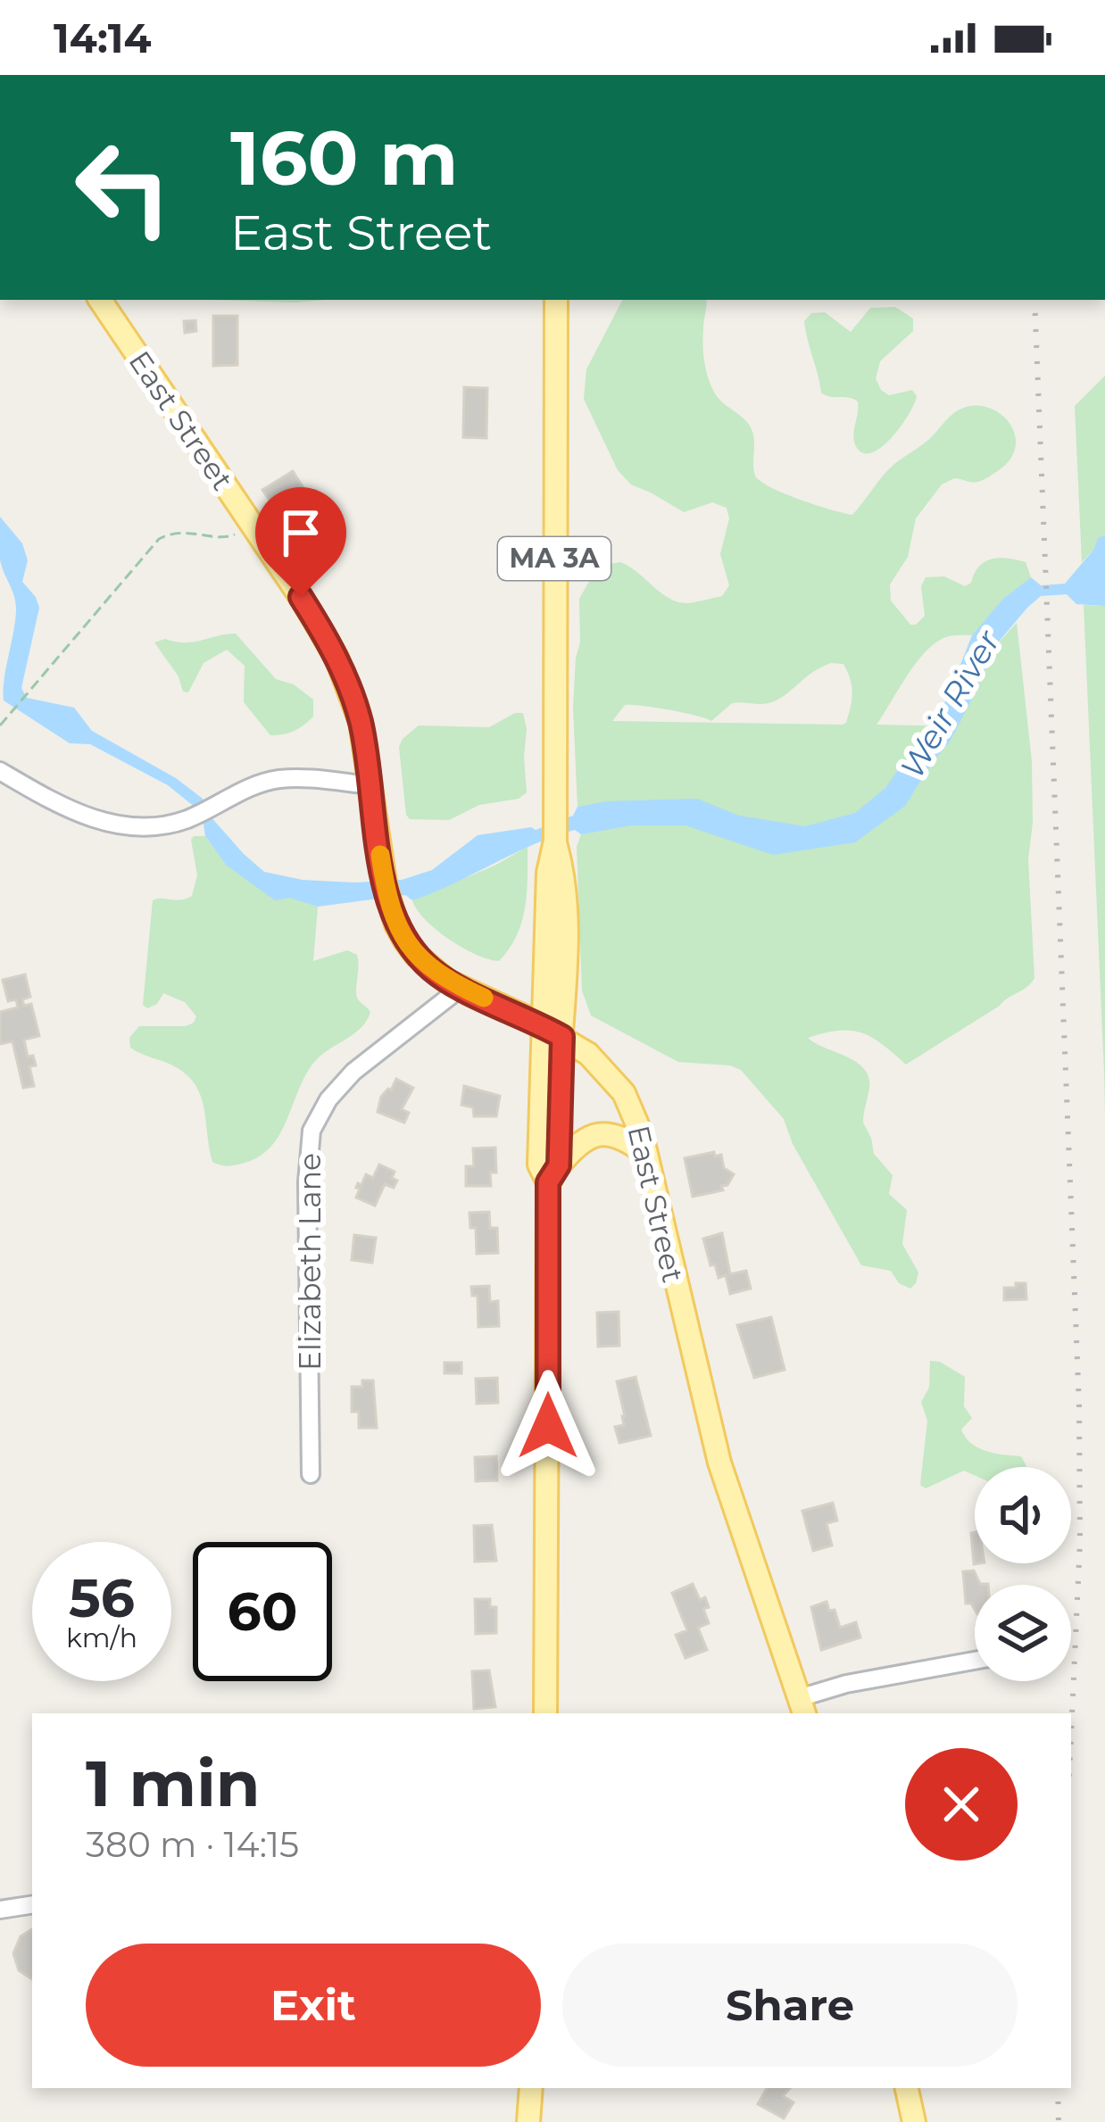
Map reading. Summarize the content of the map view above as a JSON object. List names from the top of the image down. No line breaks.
{"streets":{"main road":["East Street","MA 3A"],"street":["Elizabeth Lane"]},"crossings":[["East Street","MA 3A"],["East Street","Elizabeth Lane"]],"water":["Weir River"],"page":{"status":"14:14","turn":["160 m","East Street"],"speed":"56 km/h","limit":"60","heading":["1 min","380 m · 14:15"],"buttons":["Exit","Share"]}}
